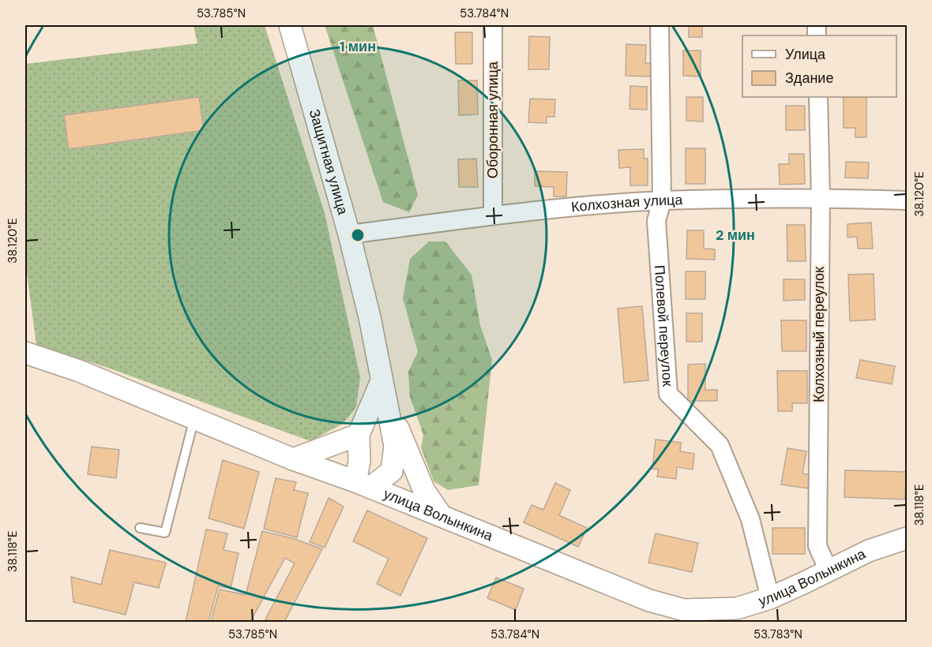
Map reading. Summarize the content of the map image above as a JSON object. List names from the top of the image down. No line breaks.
{"streets":{"street":["Оборонная улица","Защитная улица","Колхозная улица","Полевой переулок","Колхозный переулок","улица Волынкина"]},"crossings":[["Оборонная улица","Колхозная улица"],["Защитная улица","Колхозная улица"],["Колхозная улица","Полевой переулок"],["Колхозная улица","Колхозный переулок"],["Полевой переулок","улица Волынкина"],["Колхозный переулок","улица Волынкина"]],"legend":["Улица","Здание"],"coordinates":["53.785°N","53.784°N","38.120°E","38.118°E","53.783°N"],"rings":["1 мин","2 мин"]}
